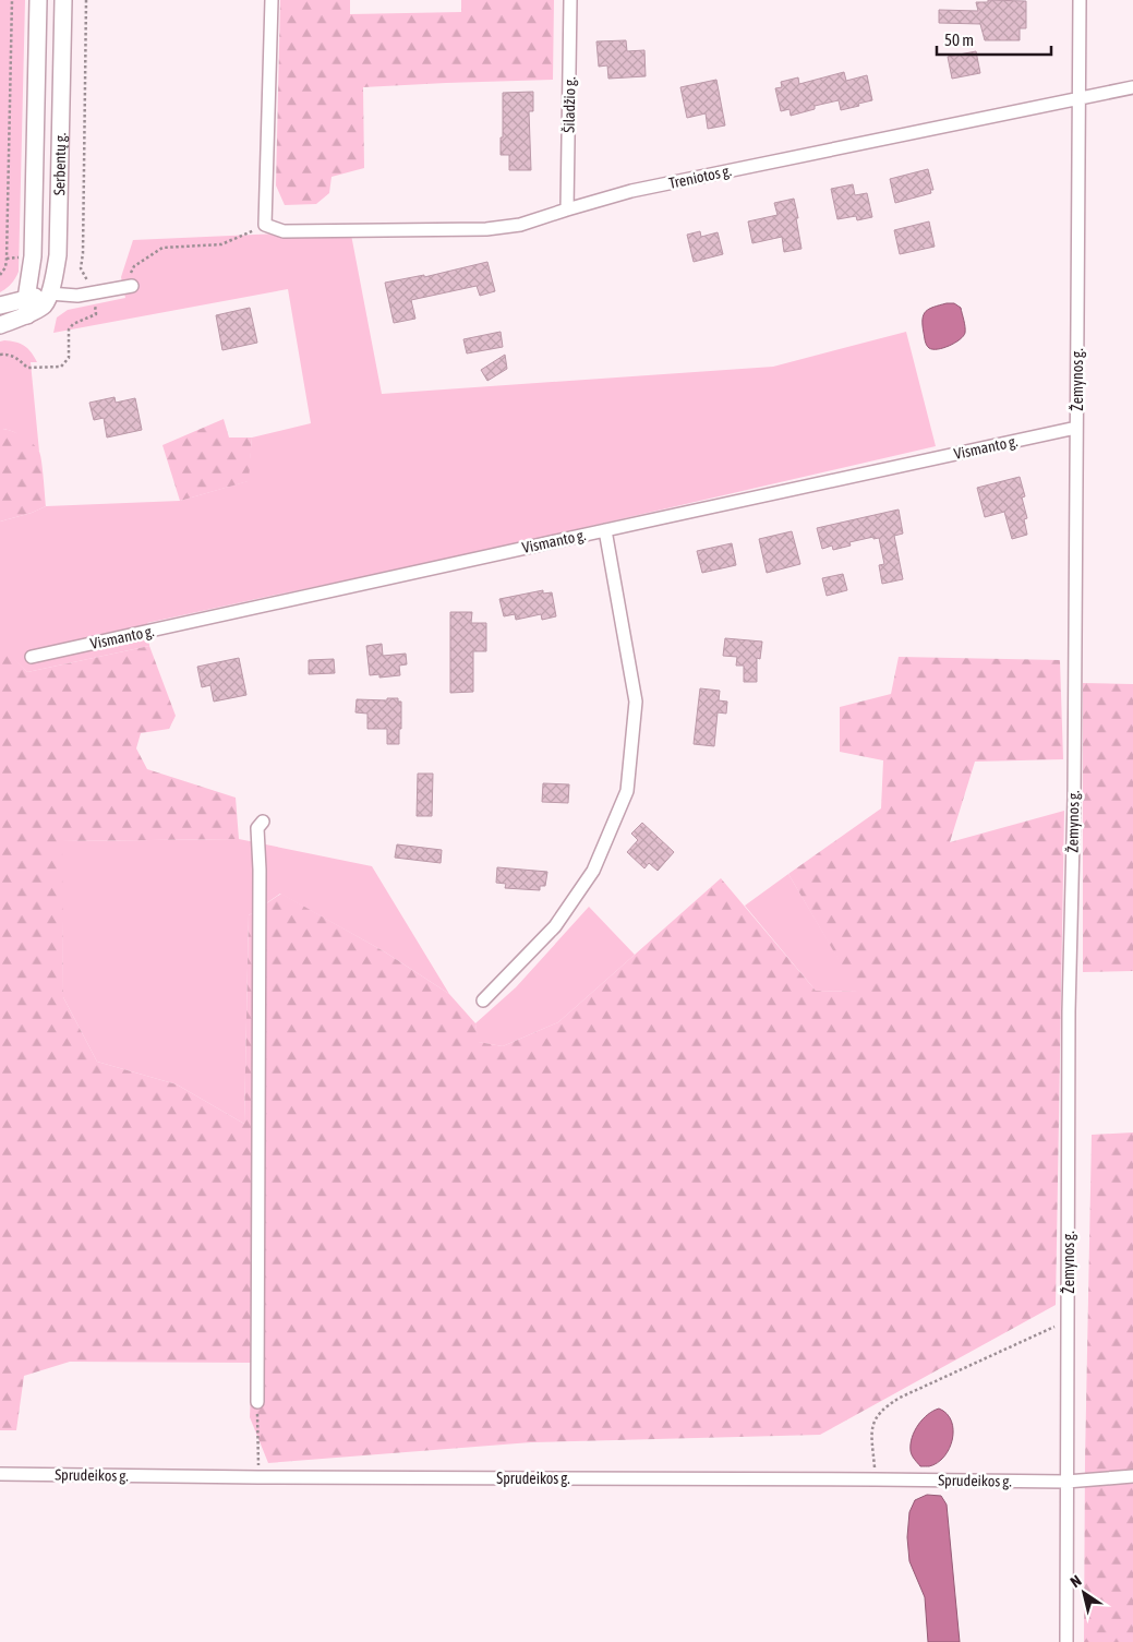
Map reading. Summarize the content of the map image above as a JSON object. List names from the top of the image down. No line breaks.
{"streets":{"main road":["Serbentų g."],"street":["Šiladžio g.","Treniotos g.","Žemynos g.","Vismanto g.","Sprudeikos g."]},"crossings":[["Šiladžio g.","Treniotos g."],["Treniotos g.","Žemynos g."],["Žemynos g.","Vismanto g."],["Žemynos g.","Sprudeikos g."]],"scale_bar":"50 m","north":"top left"}
